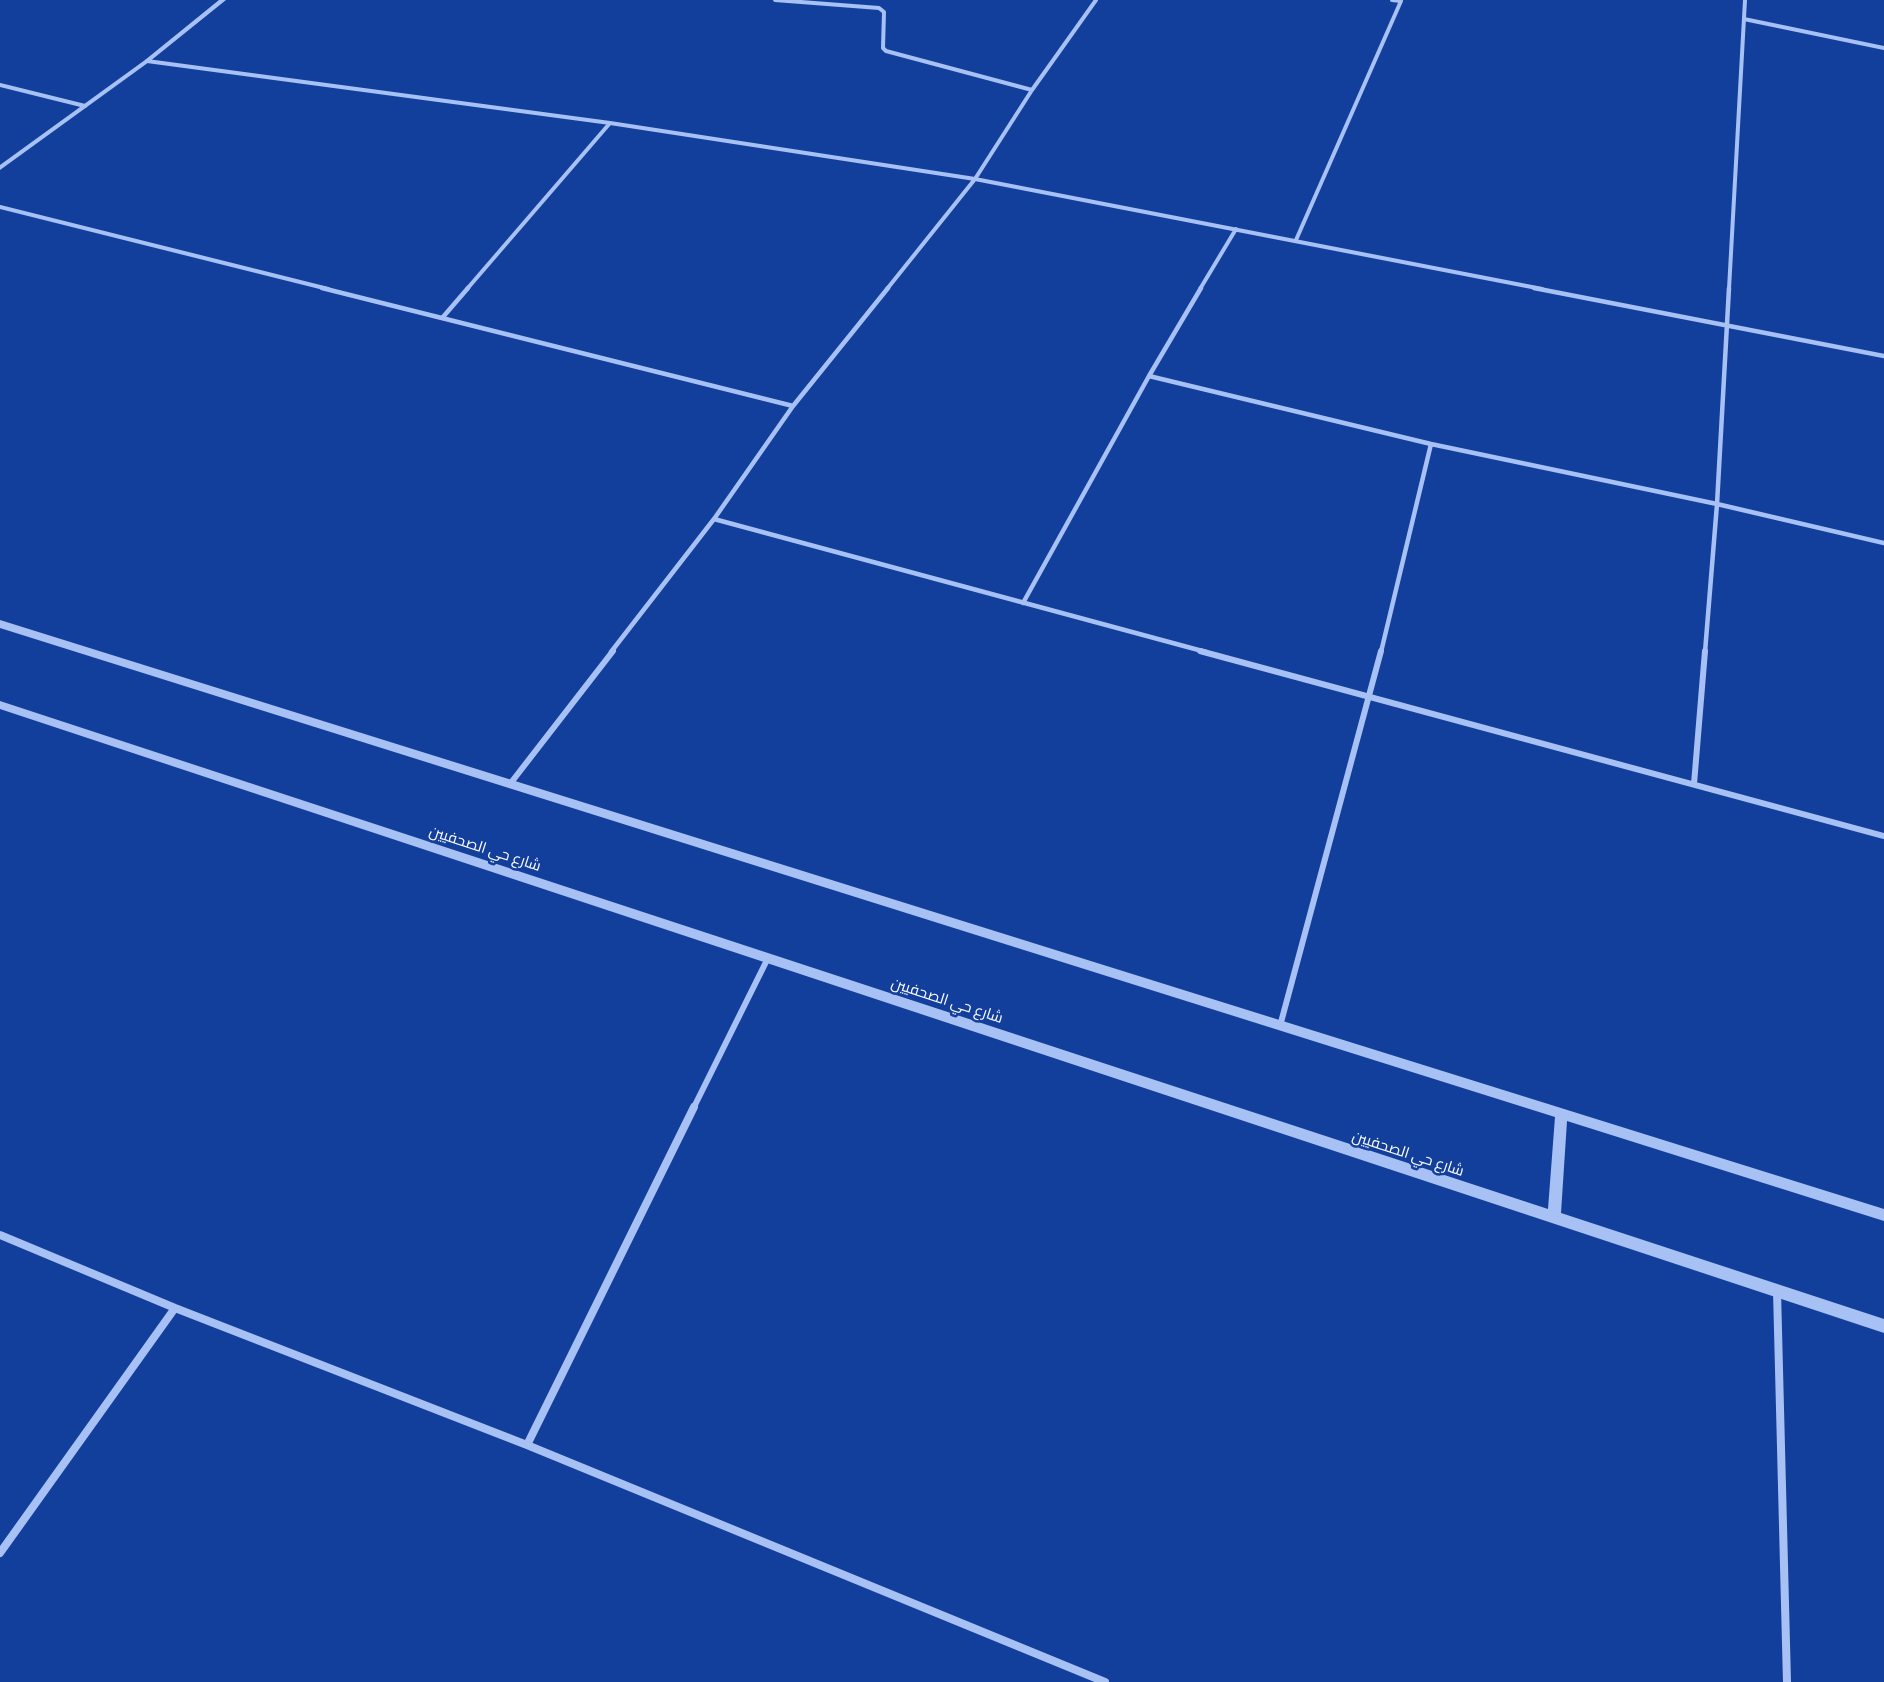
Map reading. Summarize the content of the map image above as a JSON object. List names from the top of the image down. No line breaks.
{"streets":{"street":["شارع حي الصحفيين"]}}
